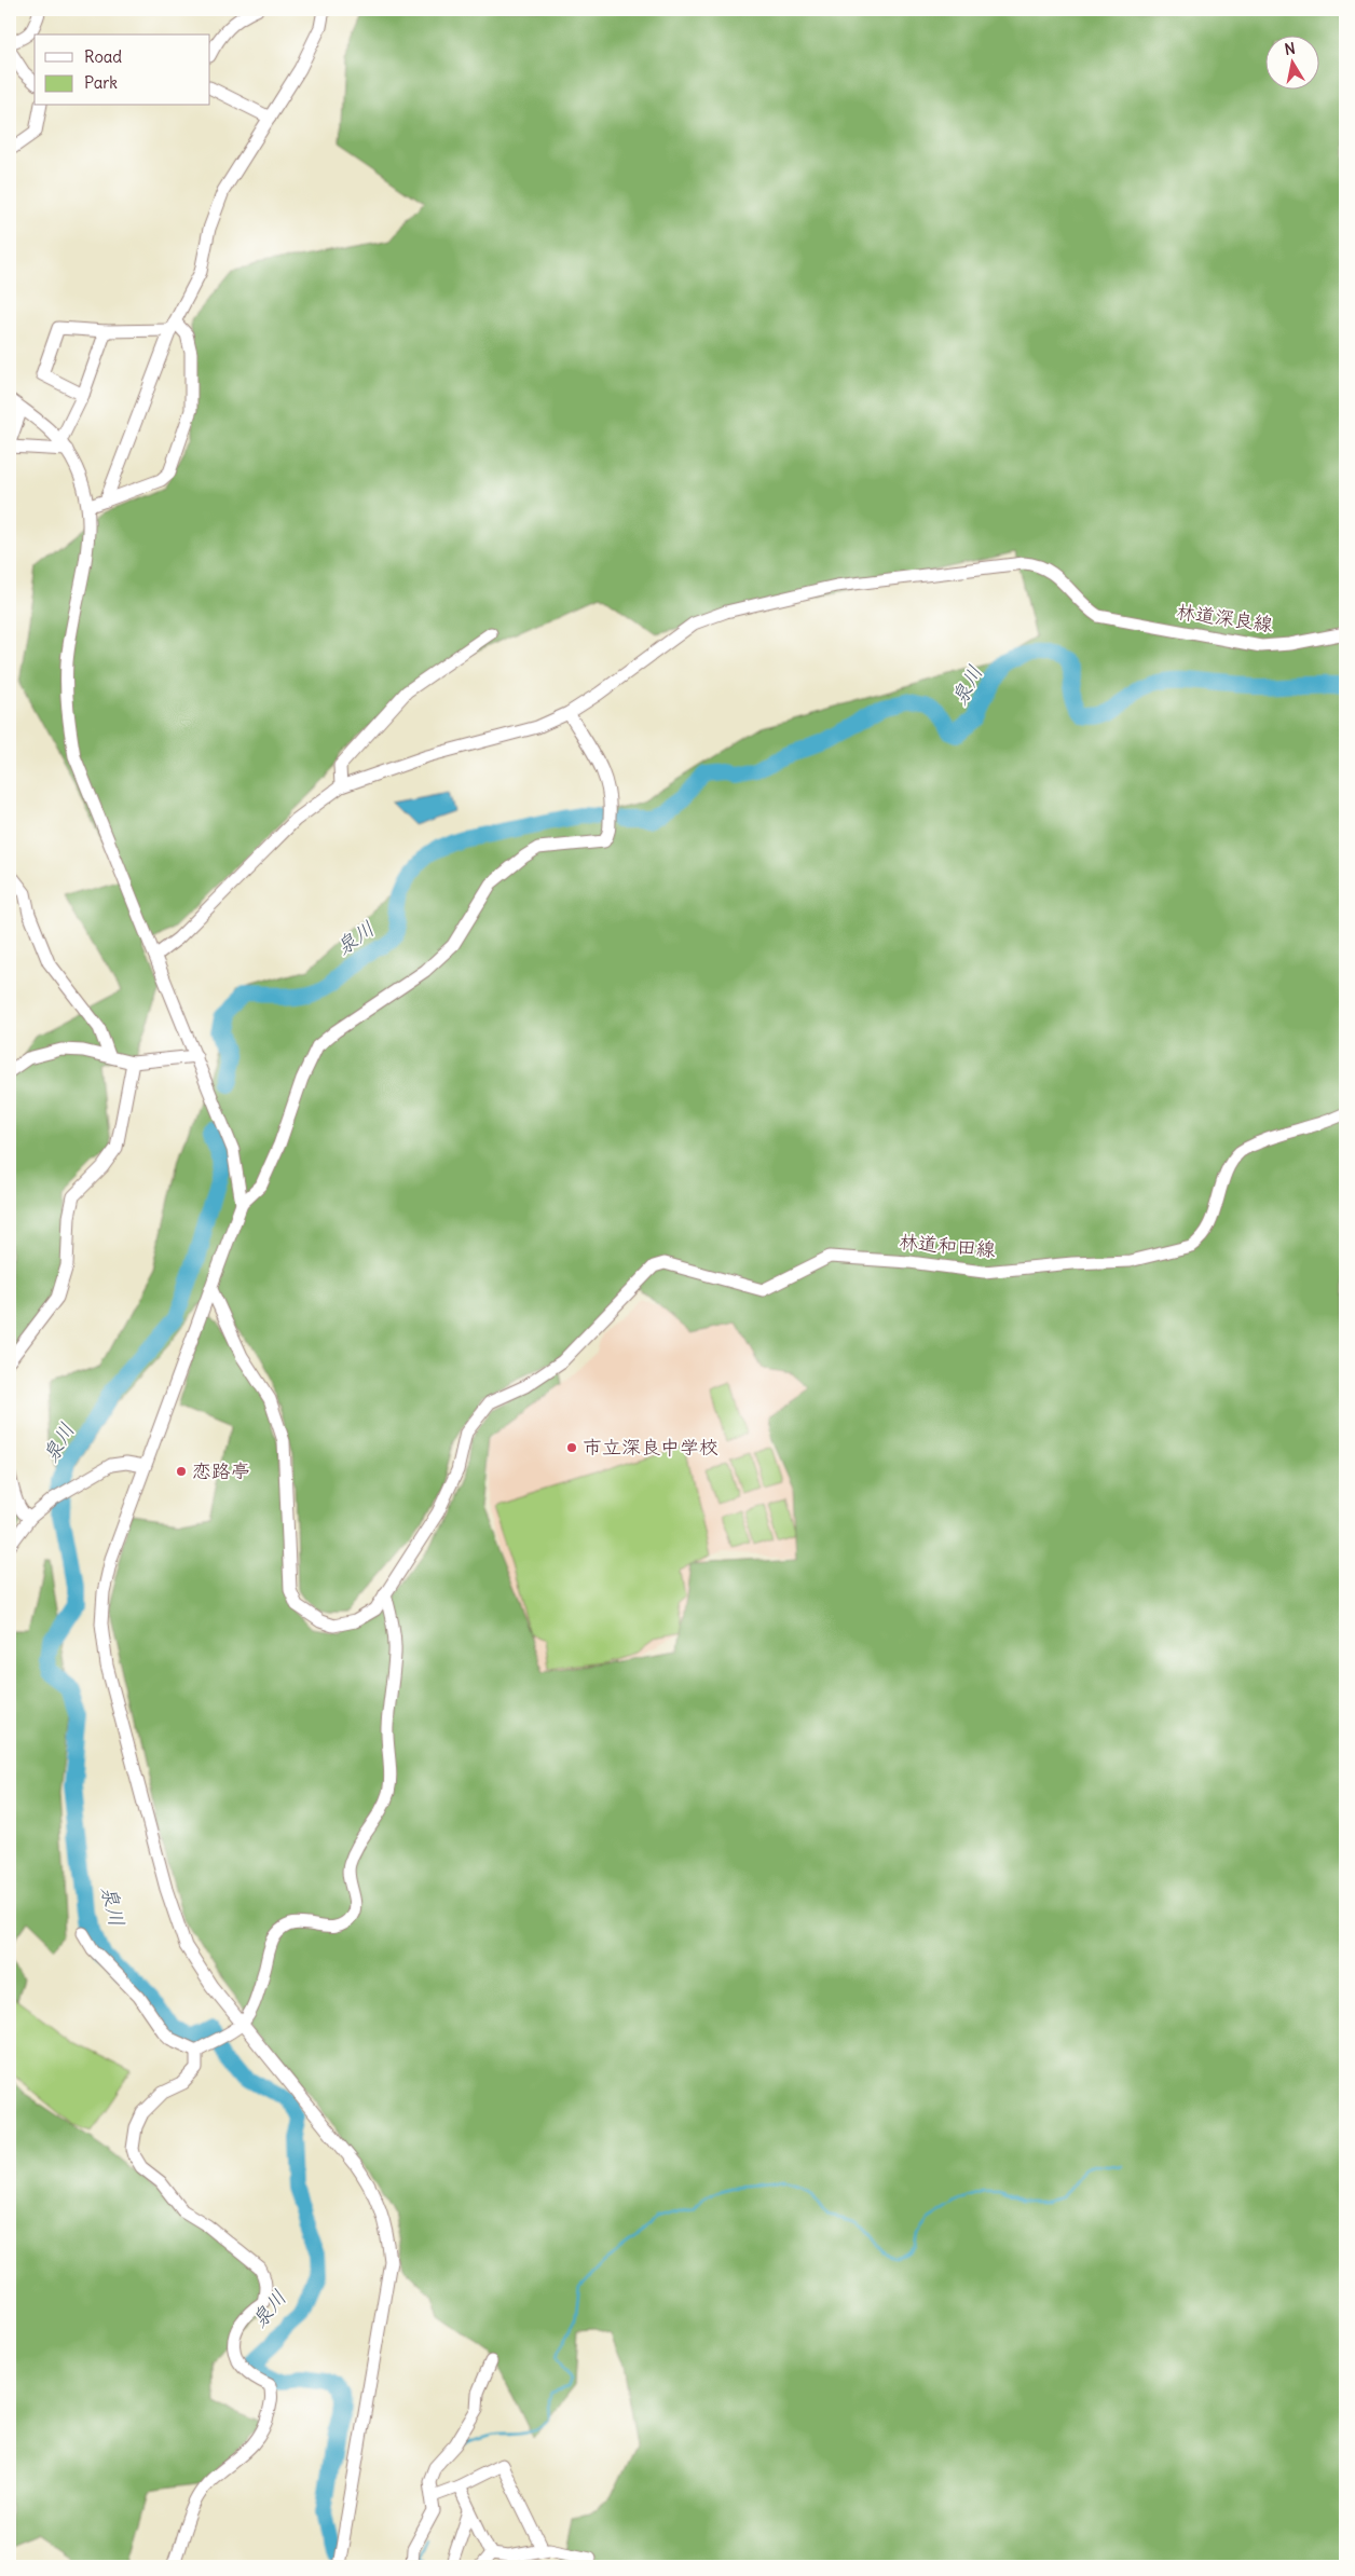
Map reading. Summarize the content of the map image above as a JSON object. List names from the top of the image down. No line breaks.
{"streets":{"street":["林道深良線","林道和田線"]},"water":["泉川"],"places":["市立深良中学校","恋路亭"],"legend":["Road","Park"],"north":"top"}
